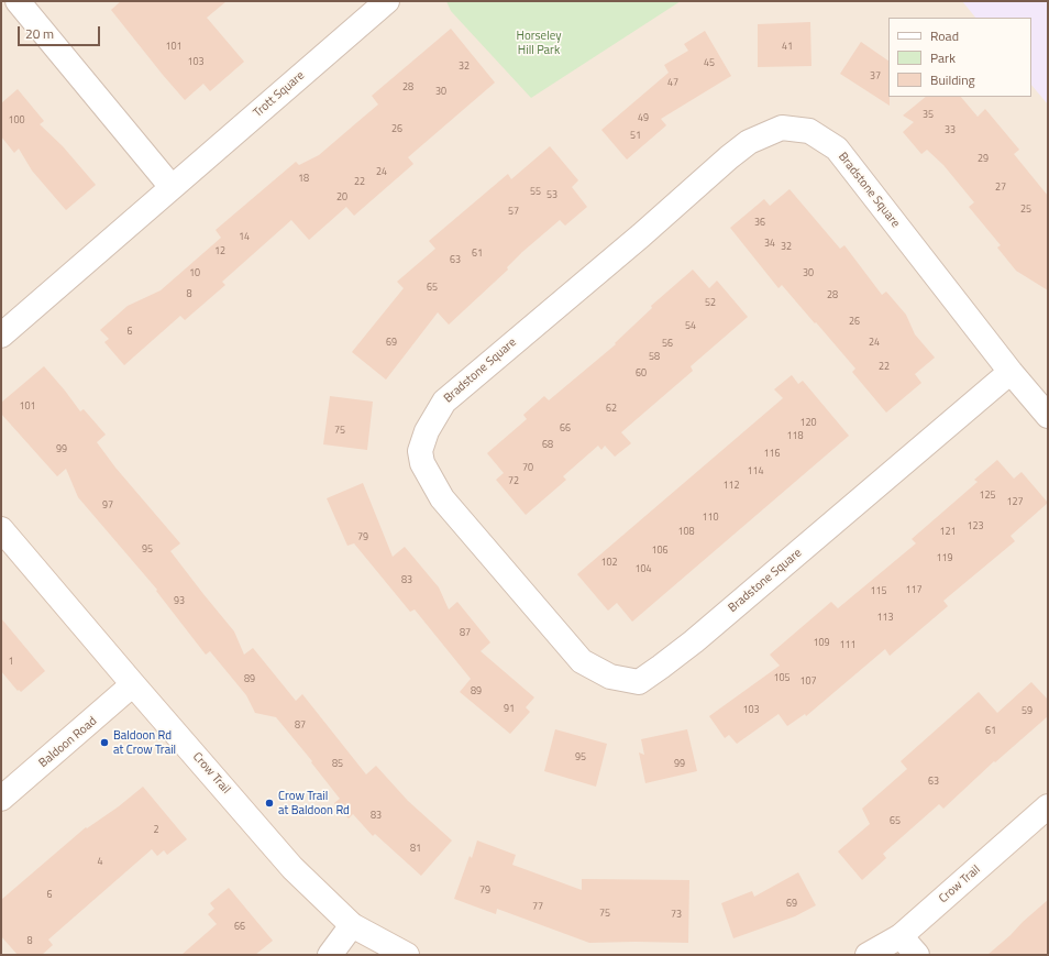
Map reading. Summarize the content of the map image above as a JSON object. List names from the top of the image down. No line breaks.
{"streets":{"street":["Trott Square","Bradstone Square","Baldoon Road","Crow Trail"]},"crossings":[["Baldoon Road","Crow Trail"]],"parks":["Horseley Hill Park"],"places":["Baldoon Rd at Crow Trail","Crow Trail at Baldoon Rd"],"house_numbers":["101","41","103","45","32","37","47","28","30","35","49","100","26","33","51","29","24","18","22","27","55","53","20","25","57","36","14","34","32","12","61","63","10","30","65","8","28","52","26","54","6","69","24","56","58","22","60","101","62","120","66","75","118","68","99","116","70","114","72","112","125","127","97","110","123","108","121","79","95","106","119","102","104","83","117","115","93","113","87","109","111","1","105","89","107","89","91","103","59","87","61","95","85","99","63","83","65","2","81","4","79","6","69","77","75","73","66","8"],"legend":["Road","Park","Building"],"scale_bar":"20 m"}
